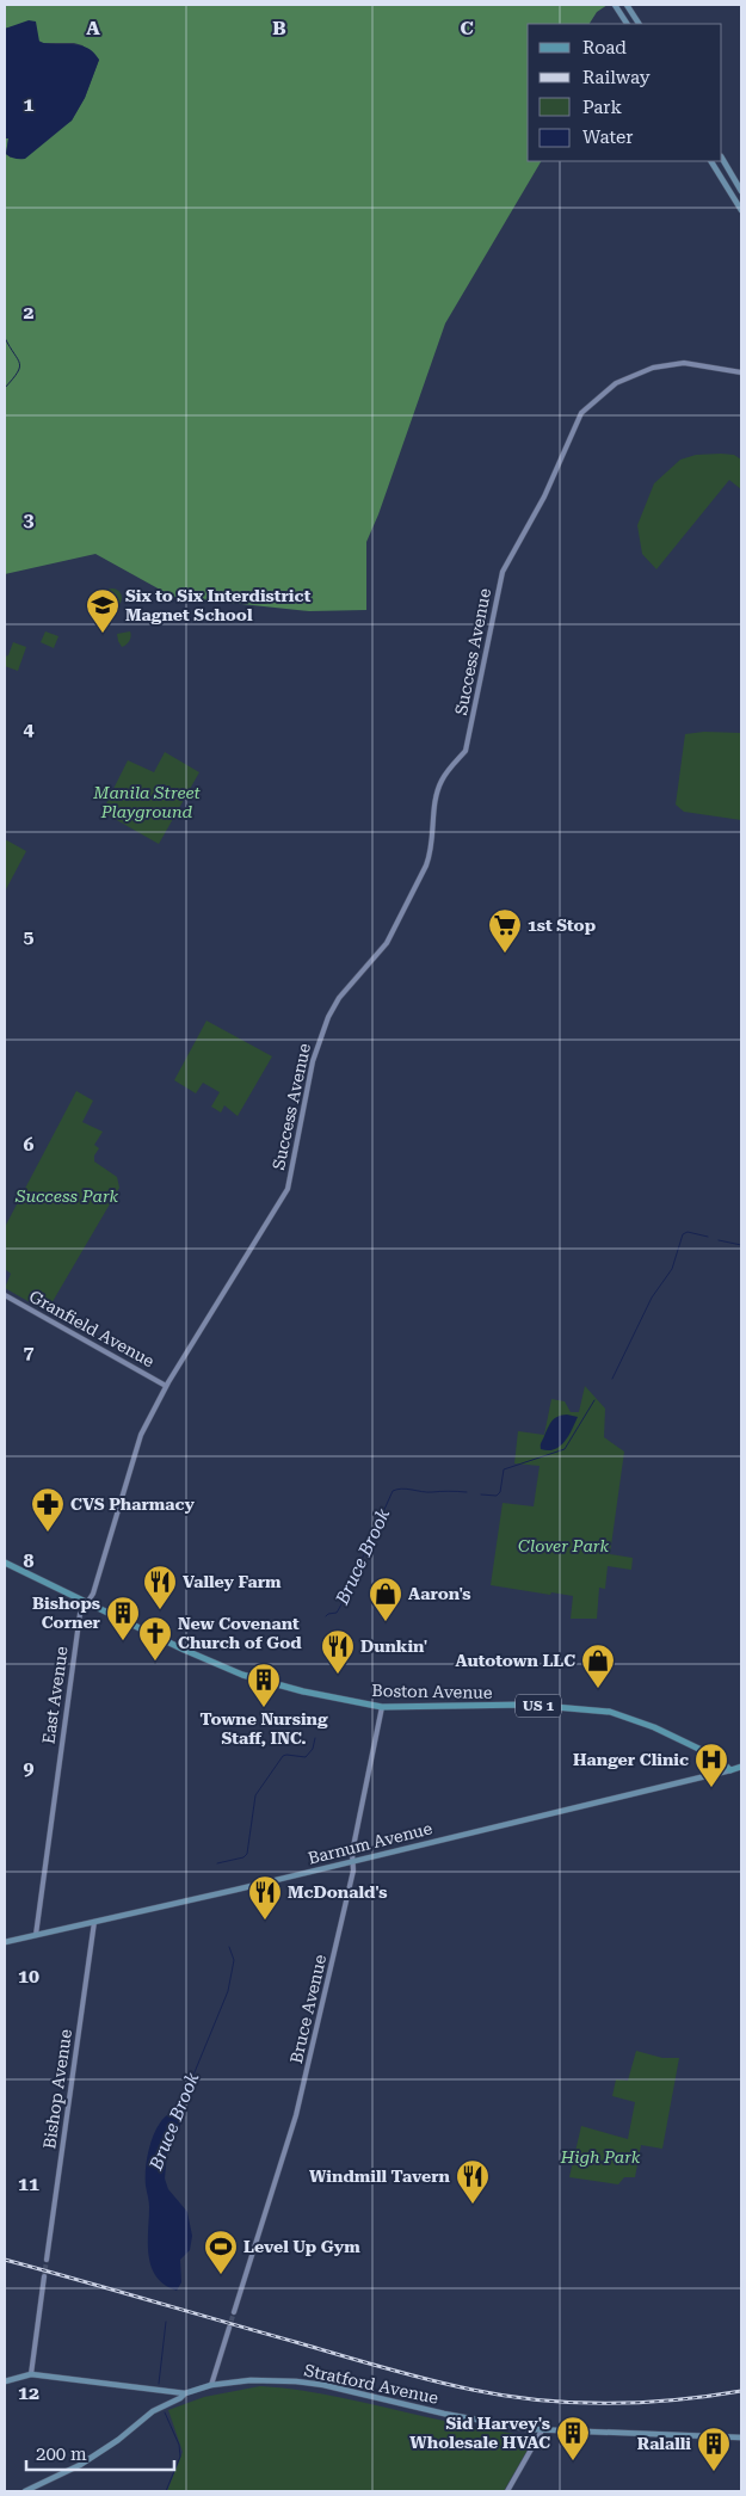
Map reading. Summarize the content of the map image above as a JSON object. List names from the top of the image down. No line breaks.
{"streets":{"main road":["Boston Avenue","US 1","Barnum Avenue","Stratford Avenue"],"street":["Success Avenue","Granfield Avenue","East Avenue","Bruce Avenue","Bishop Avenue"]},"crossings":[["Success Avenue","Granfield Avenue"],["Success Avenue","Boston Avenue"],["Success Avenue","East Avenue"],["Boston Avenue","East Avenue"],["Boston Avenue","Barnum Avenue"],["Boston Avenue","Bruce Avenue"],["East Avenue","Barnum Avenue"],["Barnum Avenue","Bruce Avenue"],["Barnum Avenue","Bishop Avenue"]],"water":["Bruce Brook"],"parks":["Manila Street Playground","Success Park","Clover Park","High Park"],"places":{"school or university":["Six to Six Interdistrict Magnet School"],"supermarket":["1st Stop"],"pharmacy":["CVS Pharmacy"],"restaurant":["Valley Farm","Dunkin'","McDonald's","Windmill Tavern"],"shop":["Aaron's","Autotown LLC"],"building":["Bishops Corner","Towne Nursing Staff, INC.","Sid Harvey's Wholesale HVAC","Ralalli"],"church":["New Covenant Church of God"],"hospital":["Hanger Clinic"],"sports":["Level Up Gym"]},"legend":["Road","Railway","Park","Water"],"scale_bar":"200 m","grid":{"columns":["A","B","C"],"rows":["1","2","3","4","5","6","7","8","9","10","11","12"]}}
